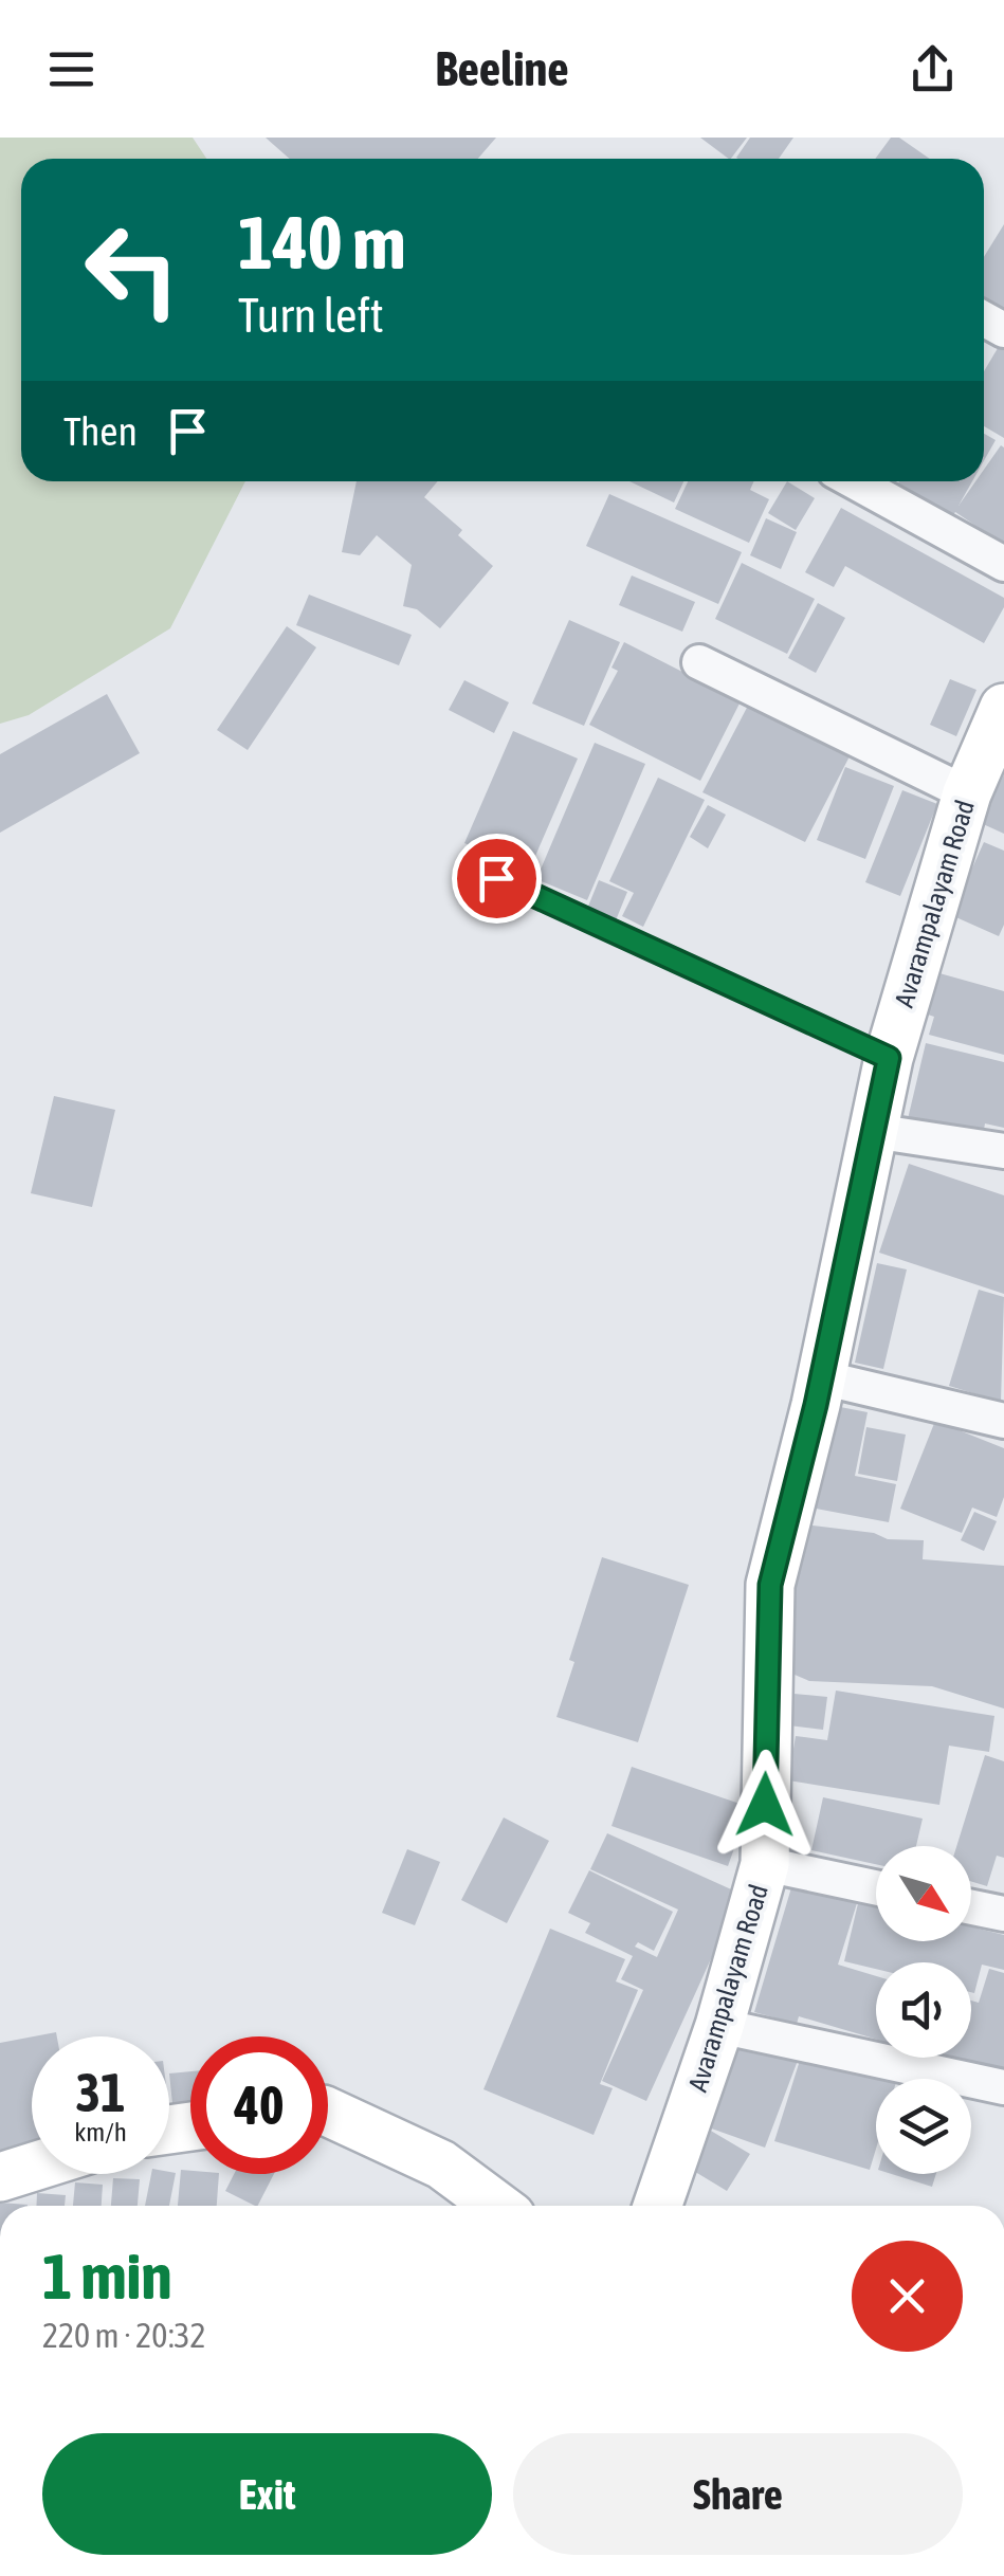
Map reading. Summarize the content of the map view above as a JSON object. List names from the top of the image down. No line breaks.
{"streets":{"street":["Avarampalayam Road"]},"north":"bottom right","page":{"header":"Beeline","turn":["140 m","Turn left"],"then":"Then","speed":"31 km/h","limit":"40","heading":["1 min","220 m · 20:32"],"buttons":["Exit","Share"]}}
